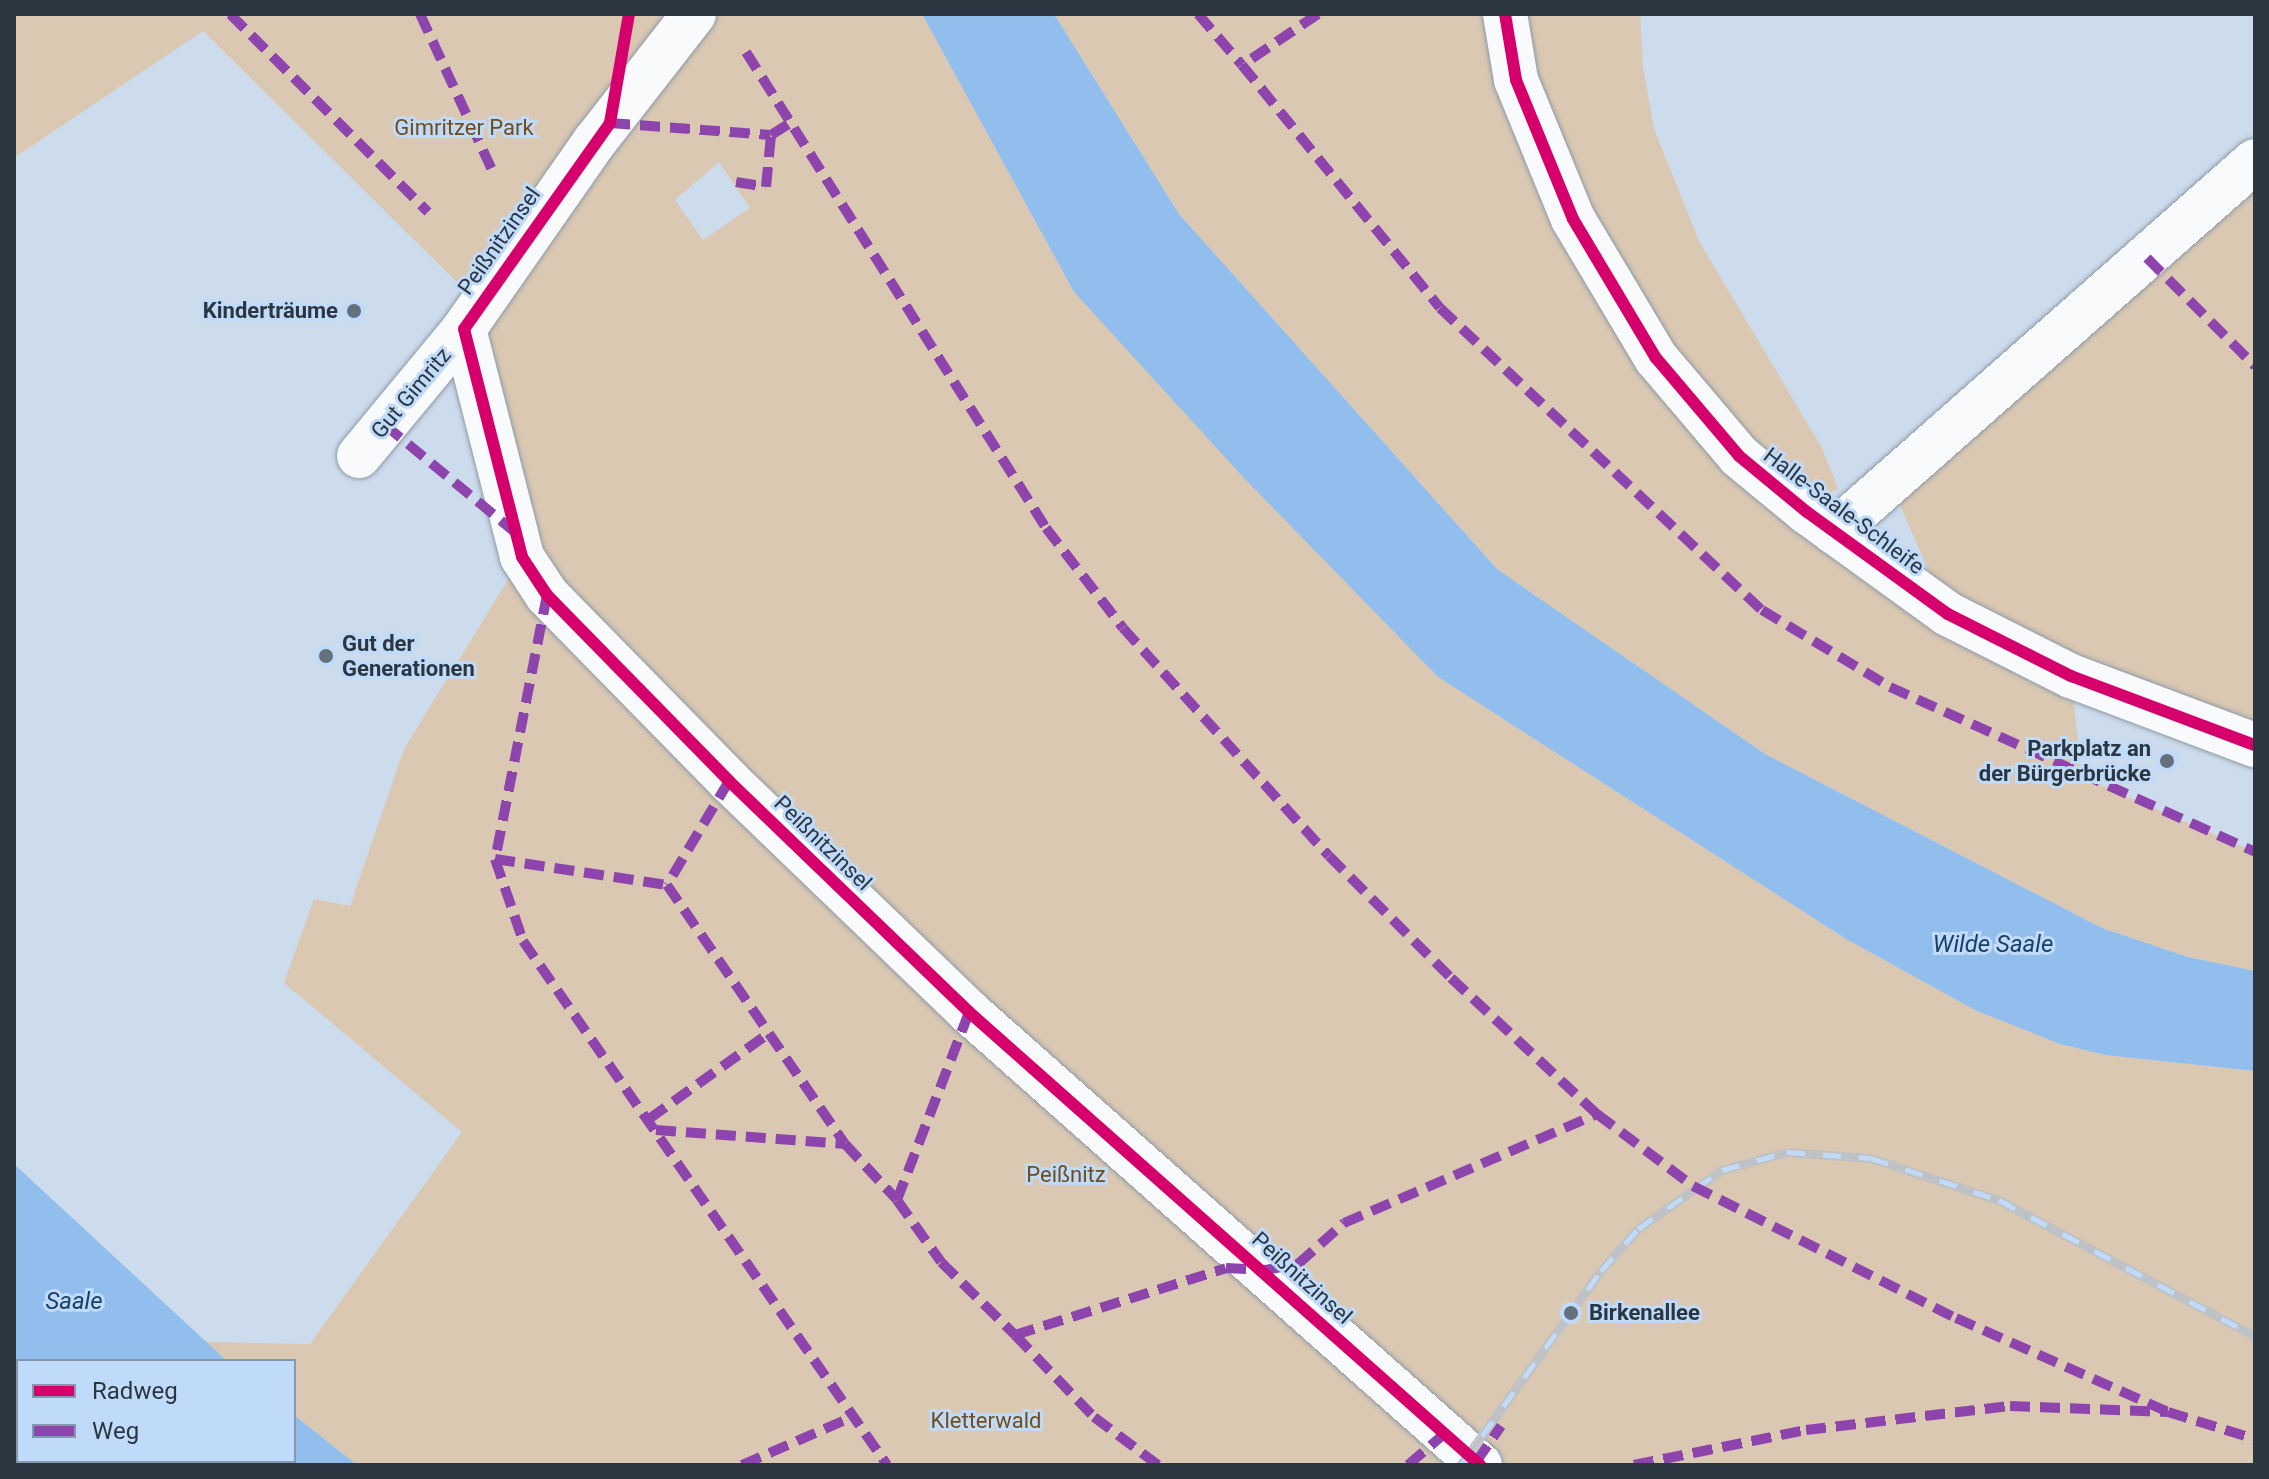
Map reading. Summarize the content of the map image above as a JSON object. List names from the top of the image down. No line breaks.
{"streets":{"street":["Peißnitzinsel","Gut Gimritz","Halle-Saale-Schleife"]},"crossings":[["Peißnitzinsel","Gut Gimritz"]],"water":["Wilde Saale","Saale"],"parks":["Gimritzer Park","Peißnitz","Kletterwald"],"places":["Kinderträume","Gut der Generationen","Parkplatz an der Bürgerbrücke","Birkenallee"],"legend":["Radweg","Weg"]}
